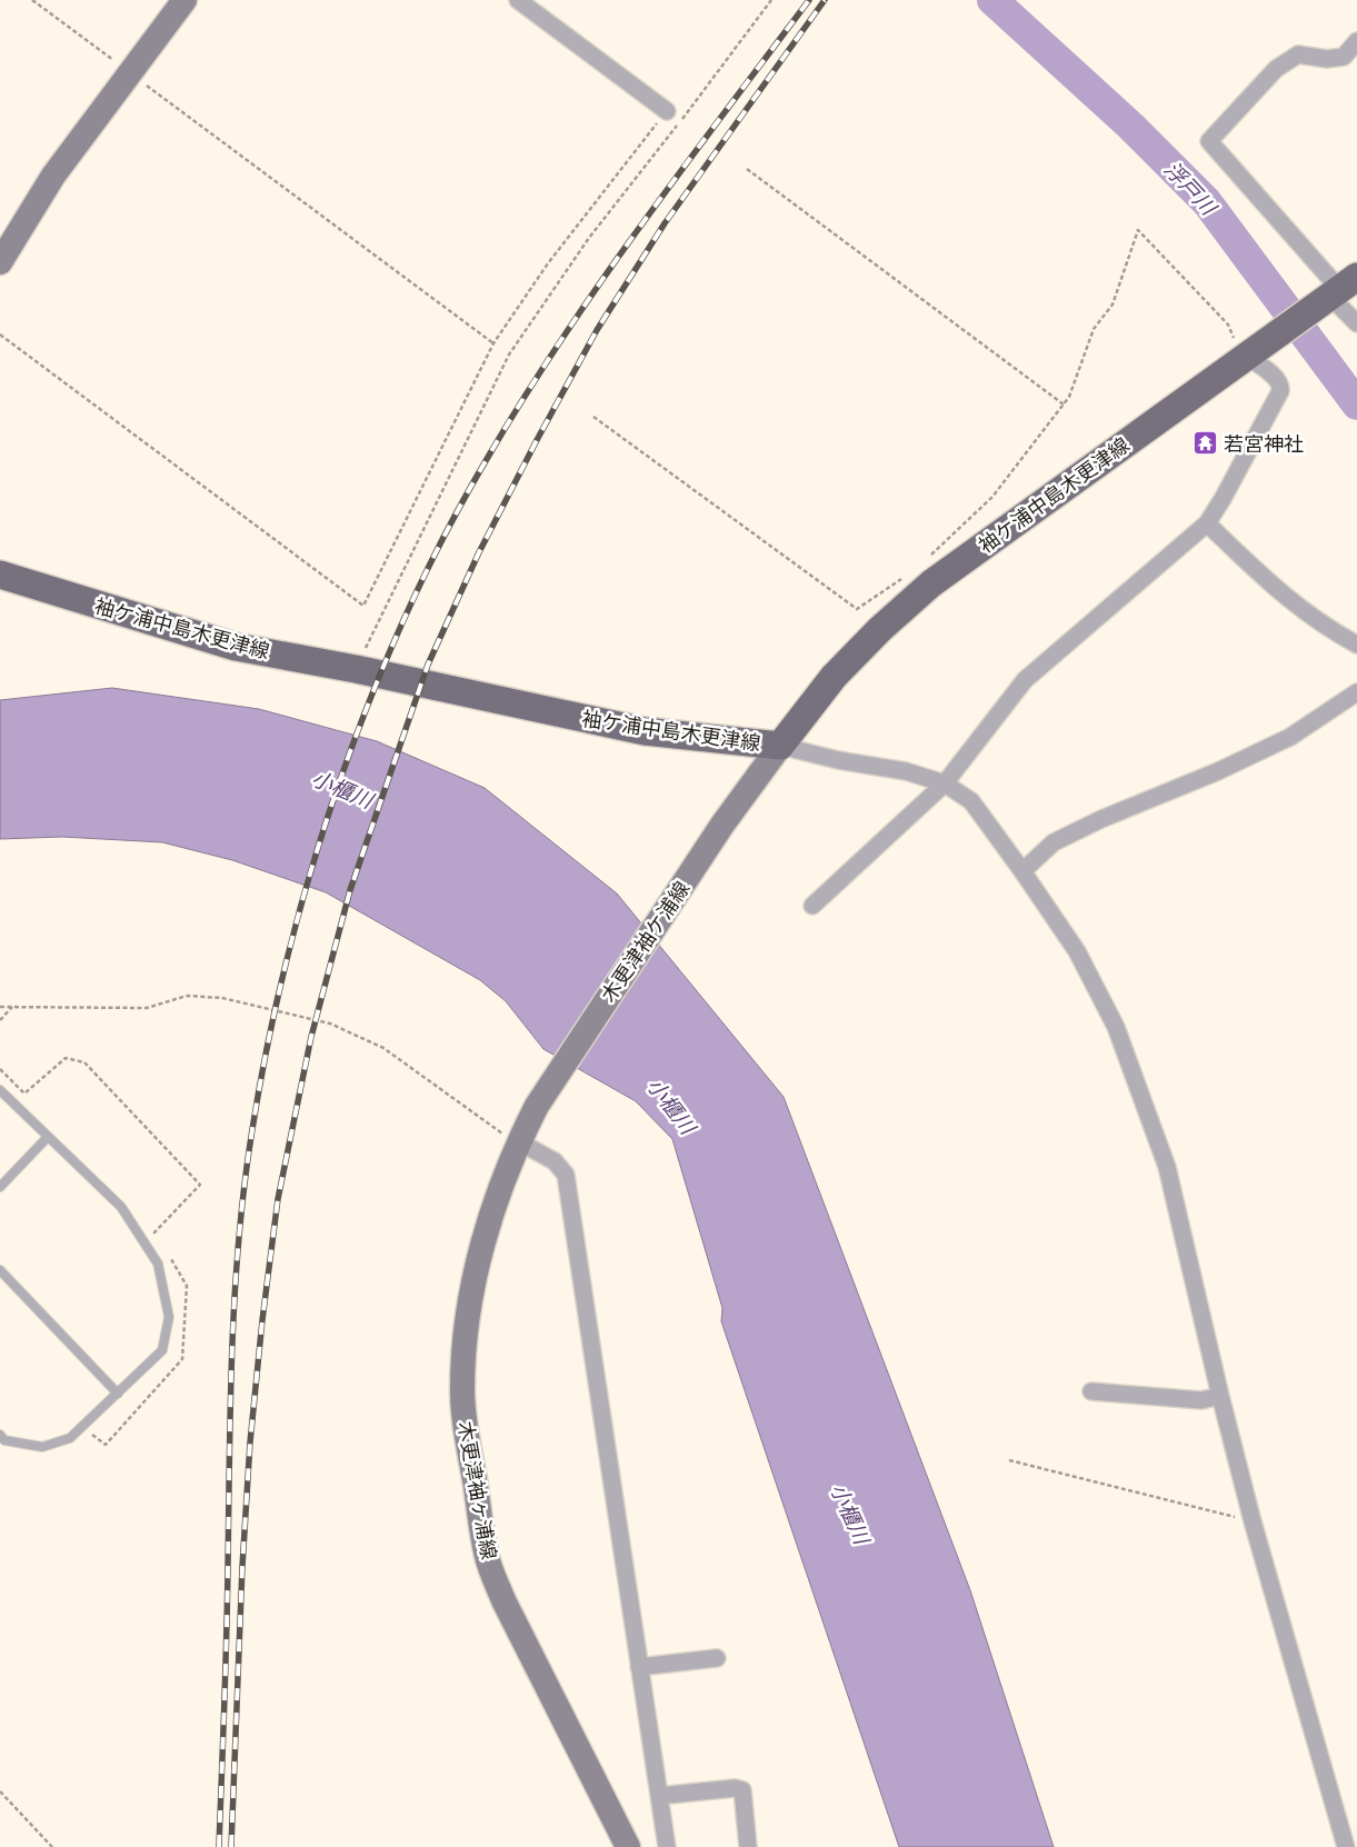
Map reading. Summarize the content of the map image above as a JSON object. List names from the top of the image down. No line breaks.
{"streets":{"main road":["袖ケ浦中島木更津線","木更津袖ケ浦線","木更津袖ヶ浦線"]},"crossings":[["袖ケ浦中島木更津線","木更津袖ケ浦線"],["木更津袖ケ浦線","木更津袖ヶ浦線"]],"water":["浮戸川","小櫃川"],"places":{"temple":["若宮神社"]}}
